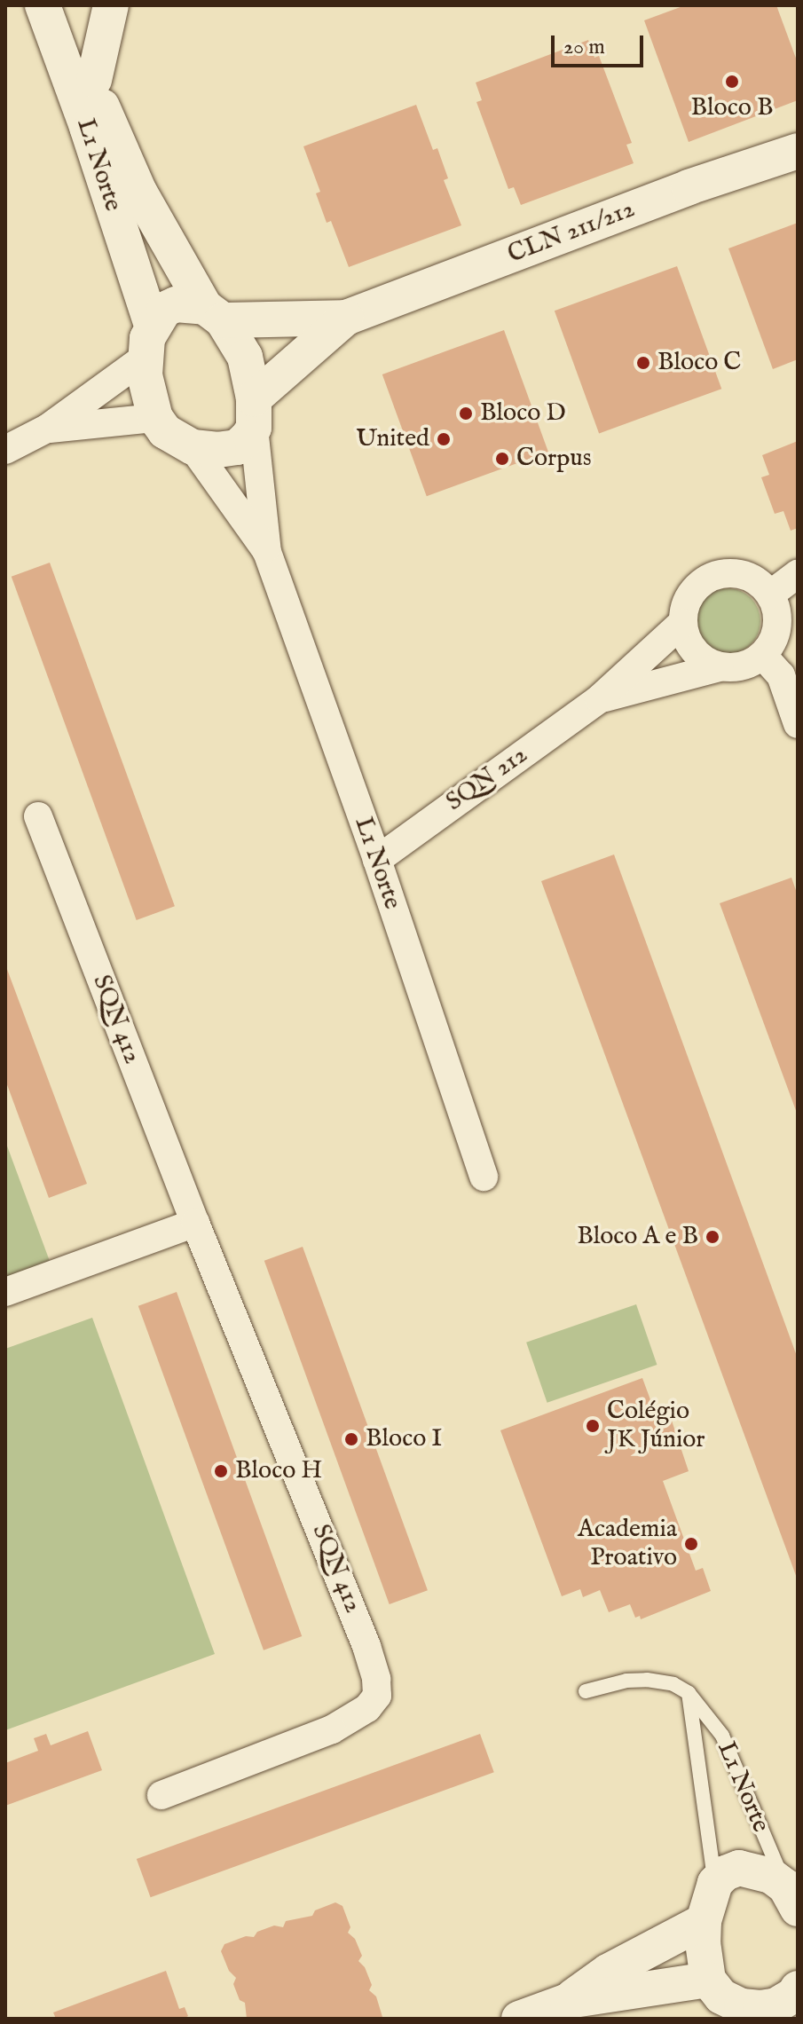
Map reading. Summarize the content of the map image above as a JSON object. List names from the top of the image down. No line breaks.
{"streets":{"street":["L1 Norte","CLN 211/212","SQN 212","SQN 412"]},"crossings":[["L1 Norte","CLN 211/212"],["L1 Norte","SQN 212"]],"places":["Bloco B","Bloco C","Bloco D","United","Corpus","Bloco A e B","Colégio JK Júnior","Bloco I","Bloco H","Academia Proativo"],"scale_bar":"20 m"}
